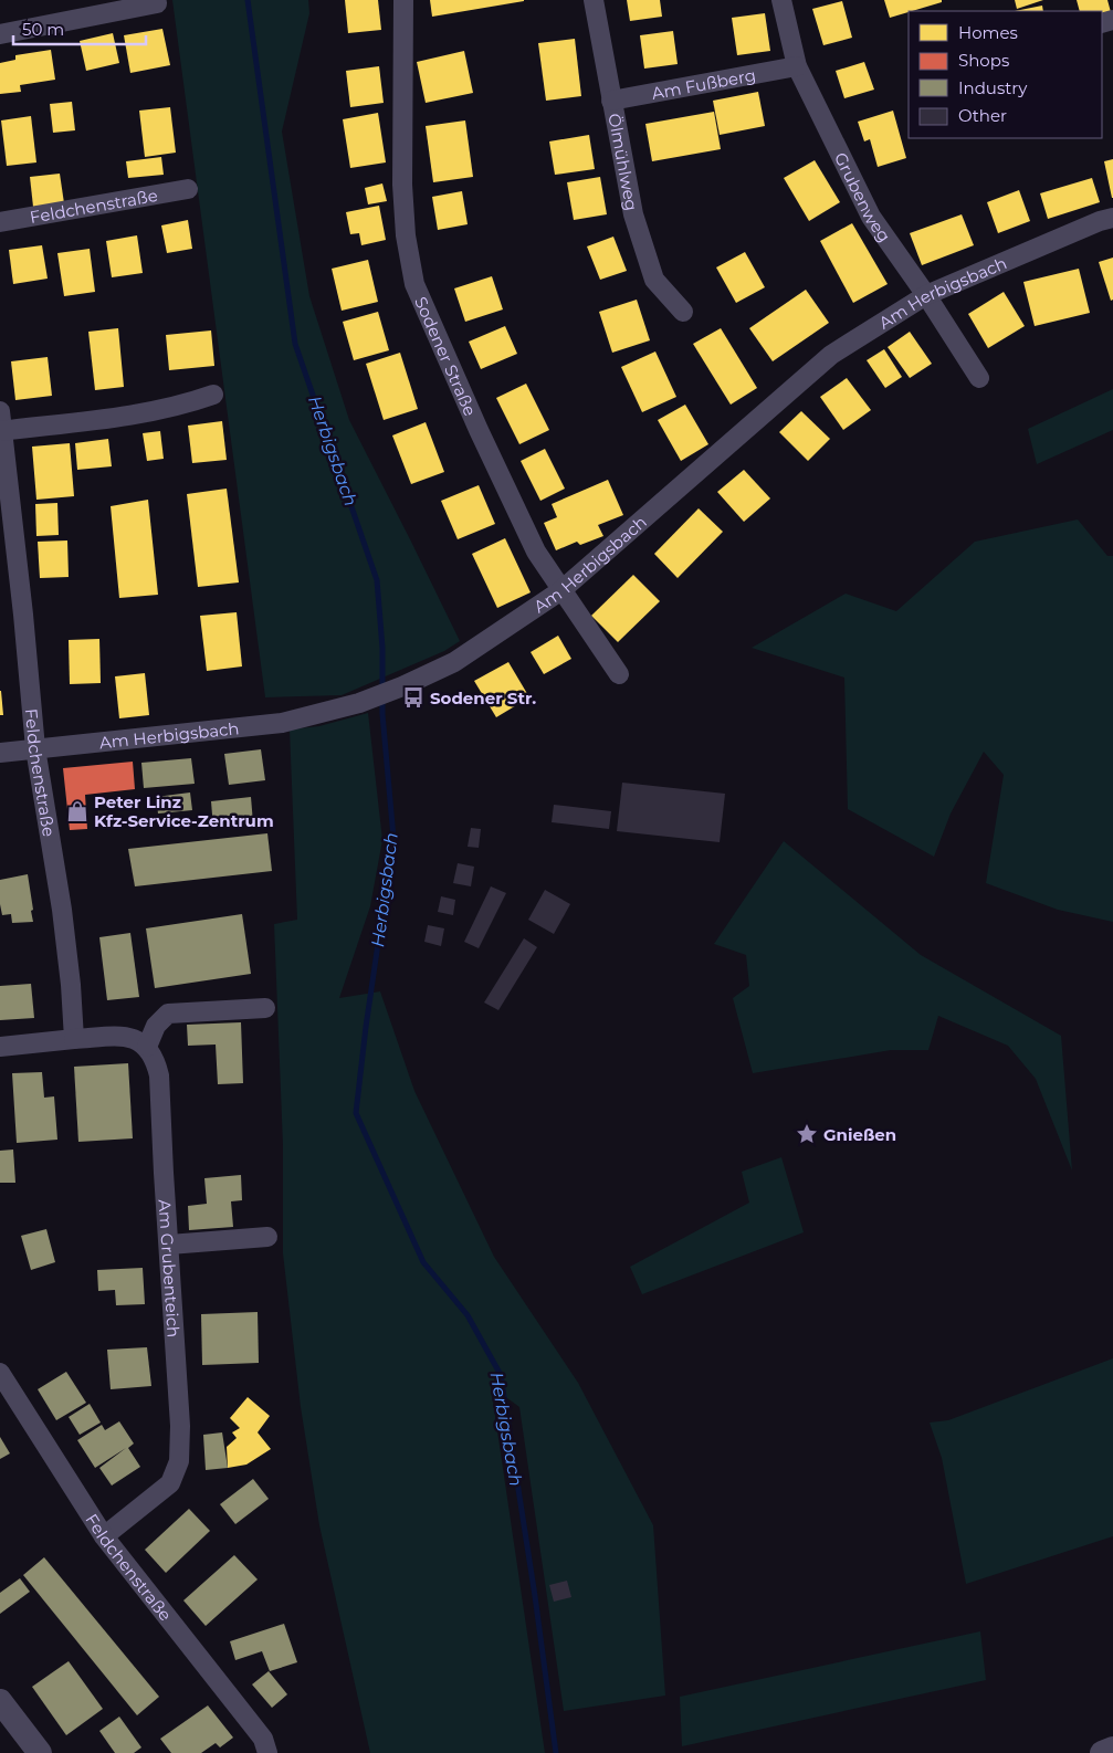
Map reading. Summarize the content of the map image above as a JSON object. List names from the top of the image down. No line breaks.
{"streets":{"street":["Am Fußberg","Ölmühlweg","Grubenweg","Feldchenstraße","Am Herbigsbach","Sodener Straße","Am Grubenteich"]},"crossings":[["Am Fußberg","Ölmühlweg"],["Am Fußberg","Grubenweg"],["Grubenweg","Am Herbigsbach"],["Feldchenstraße","Am Herbigsbach"],["Feldchenstraße","Am Grubenteich"],["Am Herbigsbach","Sodener Straße"]],"water":["Herbigsbach"],"places":{"bus stop":["Sodener Str."],"shop":["Peter Linz Kfz-Service-Zentrum"],"place":["Gnießen"]},"legend":["Homes","Shops","Industry","Other"],"scale_bar":"50 m"}
